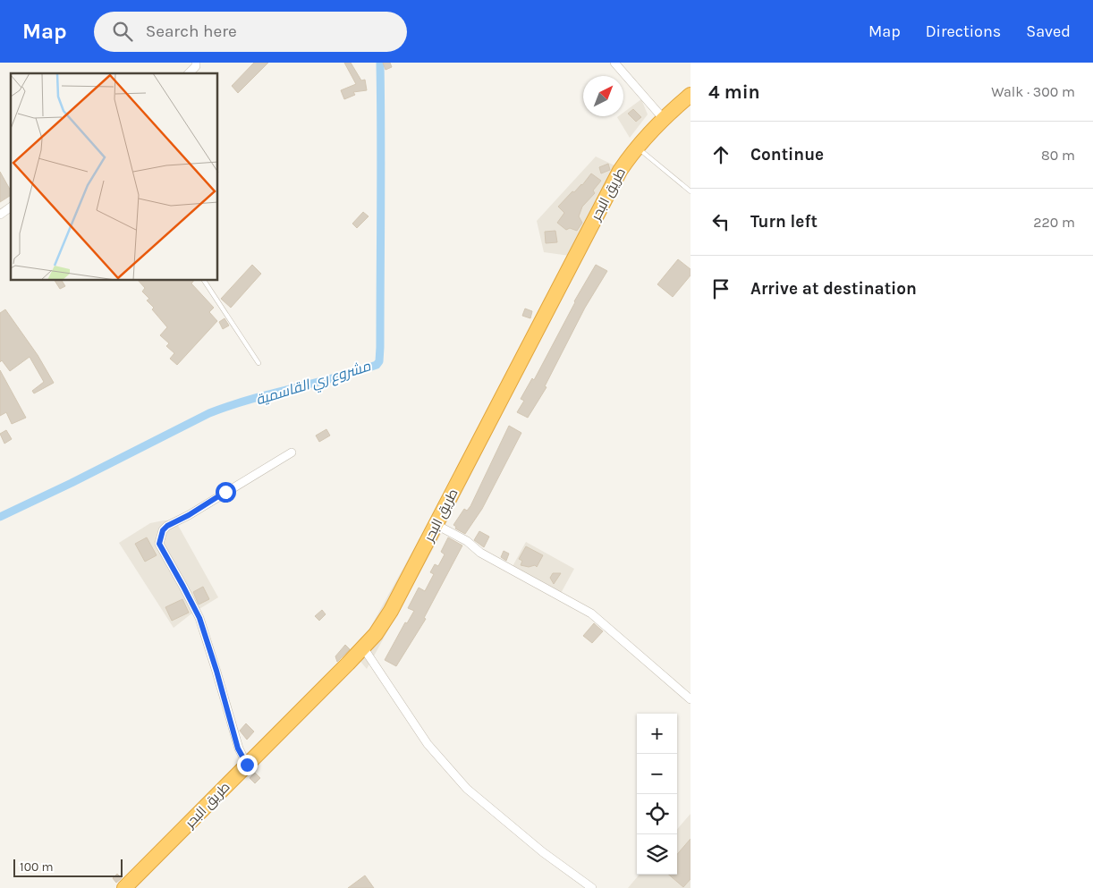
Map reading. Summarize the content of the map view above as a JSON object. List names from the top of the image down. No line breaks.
{"streets":{"highway":["طريق البحر"]},"water":["مشروع ري القاسمية"],"scale_bar":"100 m","north":"top right","page":{"header":"Map","search":"Search here","nav":["Map","Directions","Saved"],"heading":["4 min","Walk · 300 m"],"list":[["Continue","80 m"],["Turn left","220 m"],"Arrive at destination"],"map_buttons":["+","−"],"scale":"100 m"}}
